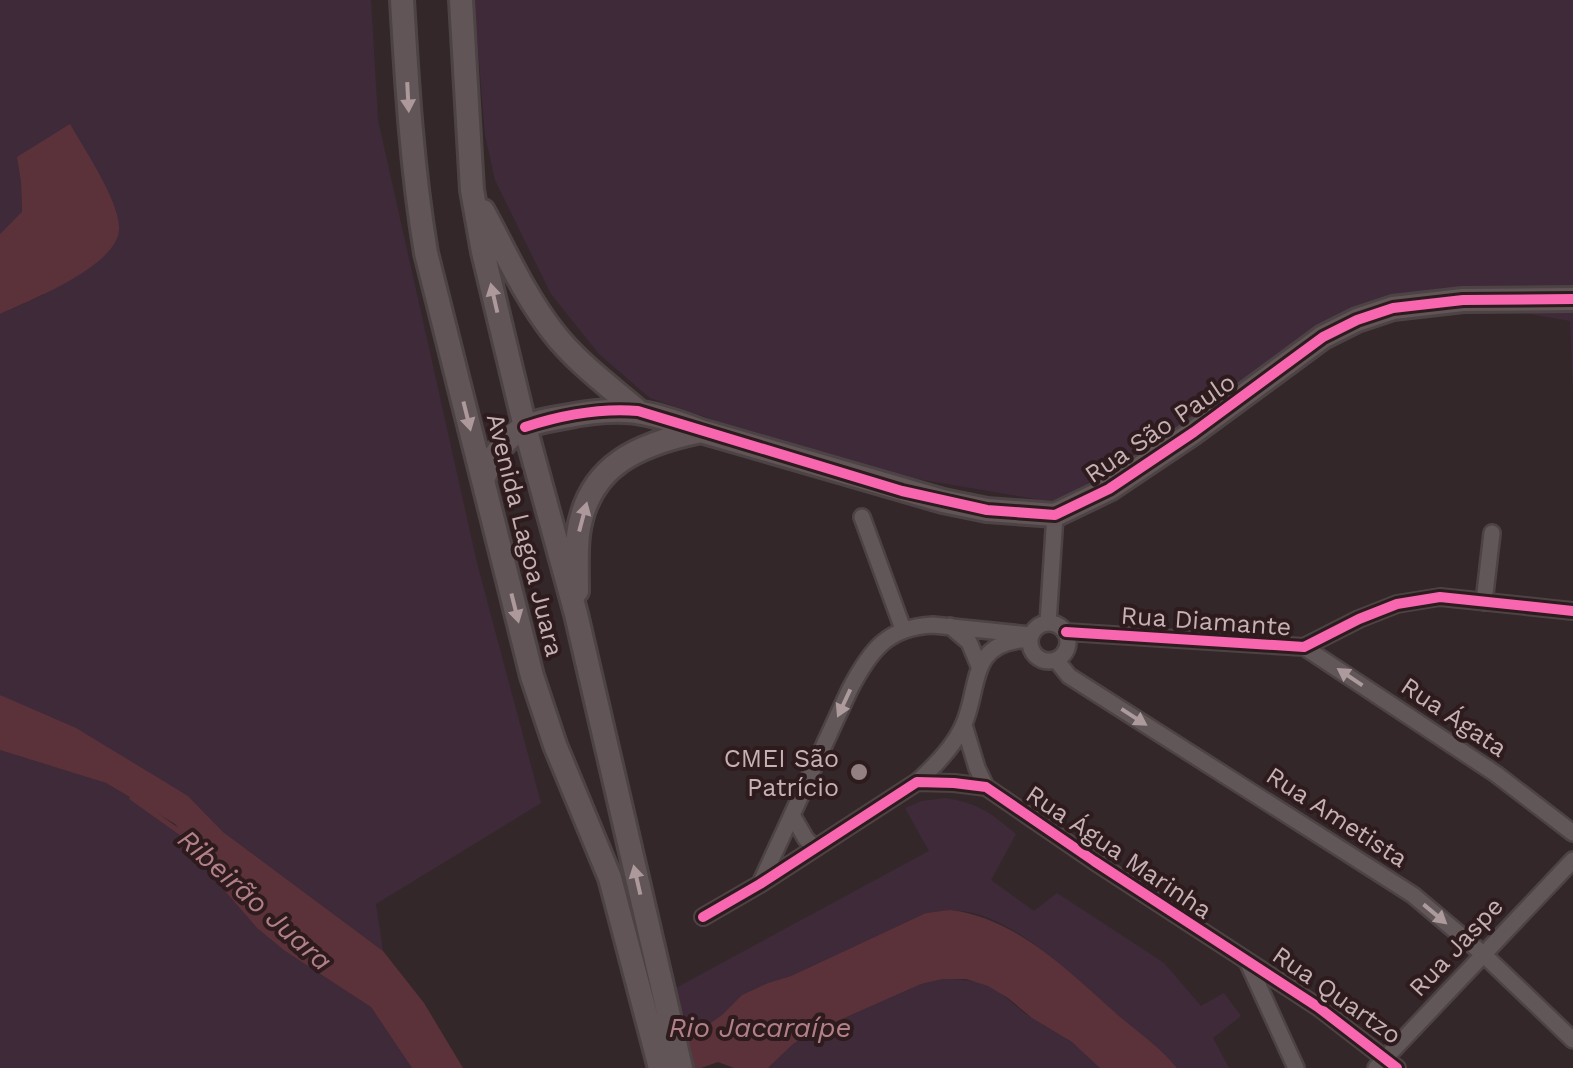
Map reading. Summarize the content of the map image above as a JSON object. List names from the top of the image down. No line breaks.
{"streets":{"main road":["Rua São Paulo","Avenida Lagoa Juara"],"street":["Rua Diamante","Rua Ágata","Rua Ametista","Rua Água Marinha","Rua Jaspe","Rua Quartzo"]},"crossings":[["Rua São Paulo","Avenida Lagoa Juara"],["Rua Diamante","Rua Ágata"],["Rua Diamante","Rua Ametista"],["Rua Ametista","Rua Jaspe"],["Rua Água Marinha","Rua Quartzo"],["Rua Jaspe","Rua Quartzo"]],"one_way":["Rua Ágata","Rua Ametista"],"water":["Ribeirão Juara","Rio Jacaraípe"],"places":["CMEI São Patrício"]}
